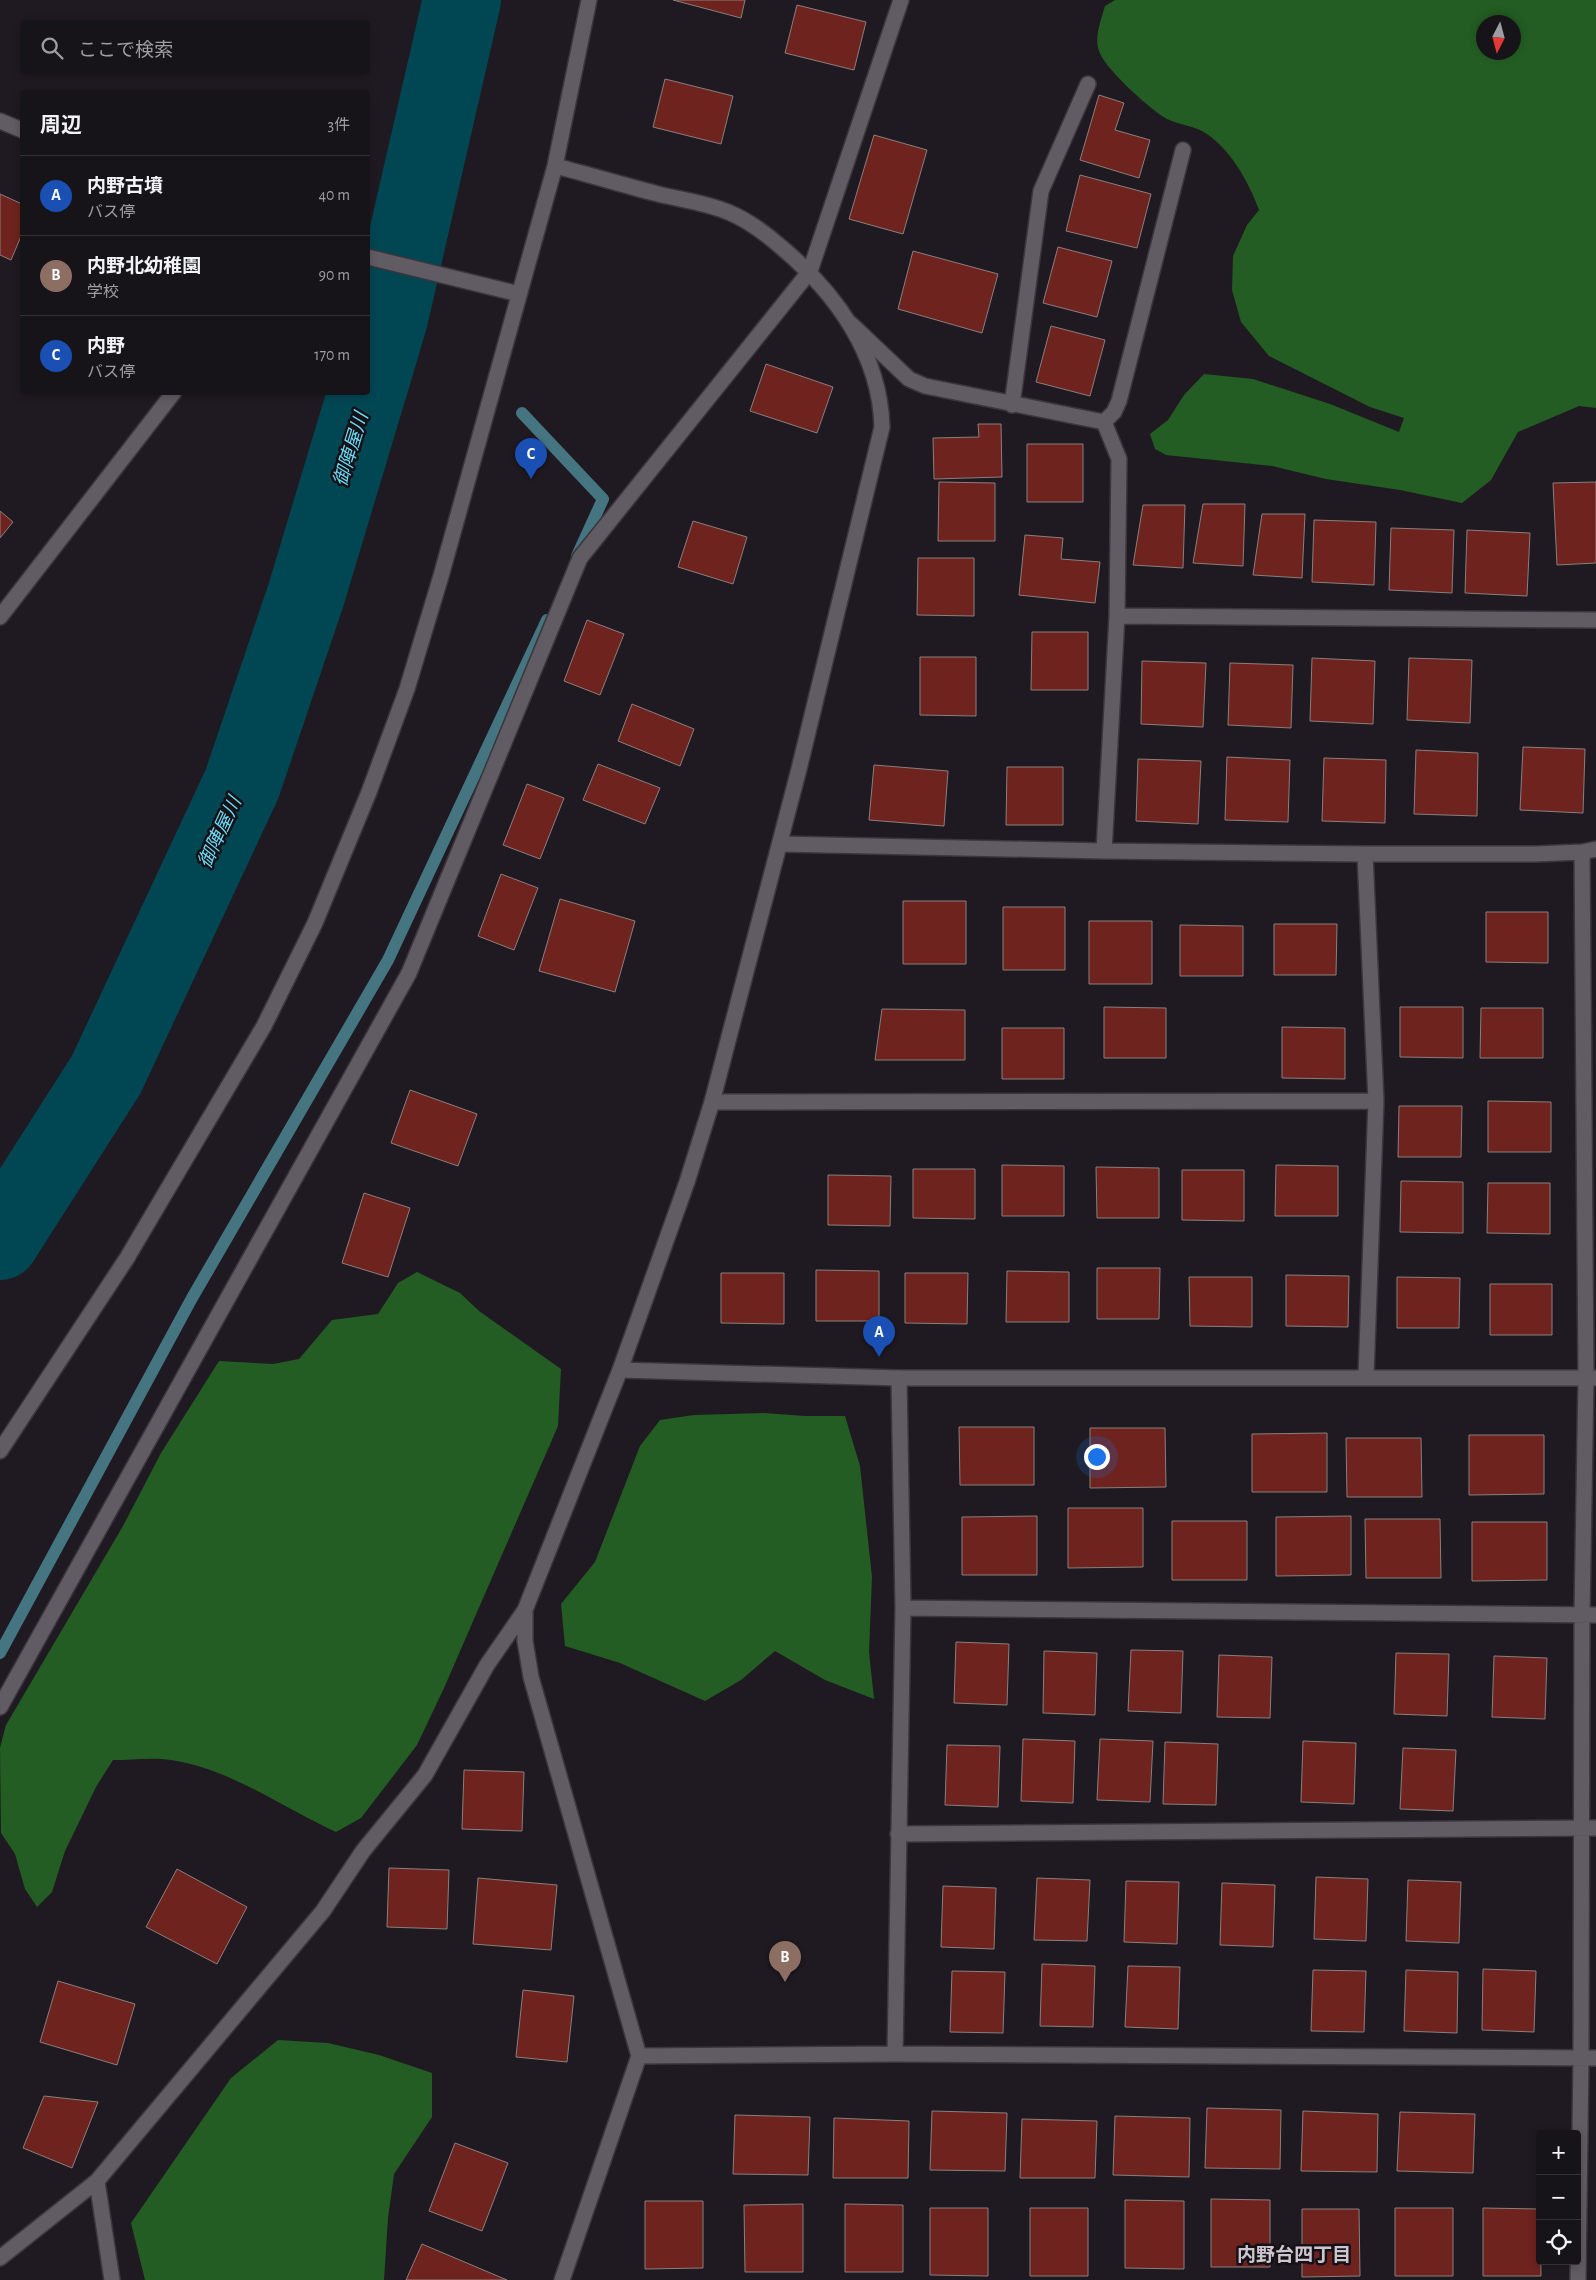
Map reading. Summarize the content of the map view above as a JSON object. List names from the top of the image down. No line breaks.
{"districts":["内野台四丁目"],"water":["御陣屋川"],"north":"bottom","page":{"search":"ここで検索","heading":["周辺","3件"],"list":[{"mark":"A","name":"内野古墳","note":"バス停","value":"40 m"},{"mark":"B","name":"内野北幼稚園","note":"学校","value":"90 m"},{"mark":"C","name":"内野","note":"バス停","value":"170 m"}],"pins":["C","A","B"],"map_buttons":["+","−"]}}
